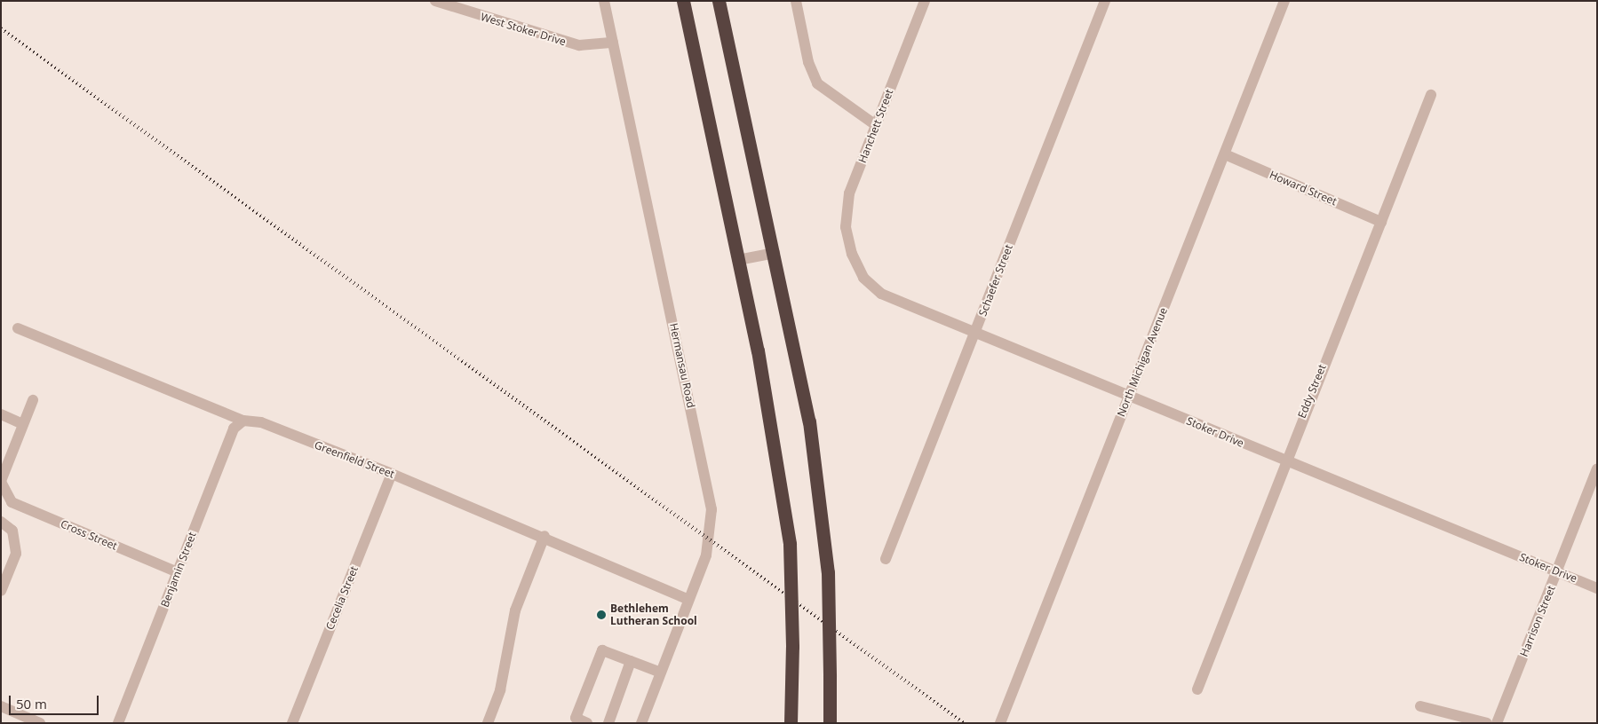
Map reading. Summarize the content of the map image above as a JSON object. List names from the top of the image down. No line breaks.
{"streets":{"street":["West Stoker Drive","Hanchett Street","Howard Street","Schaefer Street","North Michigan Avenue","Hermansau Road","Eddy Street","Stoker Drive","Greenfield Street","Cross Street","Benjamin Street","Cecelia Street","Harrison Street"]},"crossings":[["West Stoker Drive","Hermansau Road"],["Hanchett Street","Stoker Drive"],["Howard Street","North Michigan Avenue"],["Howard Street","Eddy Street"],["Schaefer Street","Stoker Drive"],["North Michigan Avenue","Stoker Drive"],["Hermansau Road","Greenfield Street"],["Eddy Street","Stoker Drive"],["Stoker Drive","Harrison Street"],["Greenfield Street","Benjamin Street"],["Greenfield Street","Cecelia Street"],["Cross Street","Benjamin Street"]],"places":["Bethlehem Lutheran School"],"scale_bar":"50 m"}
